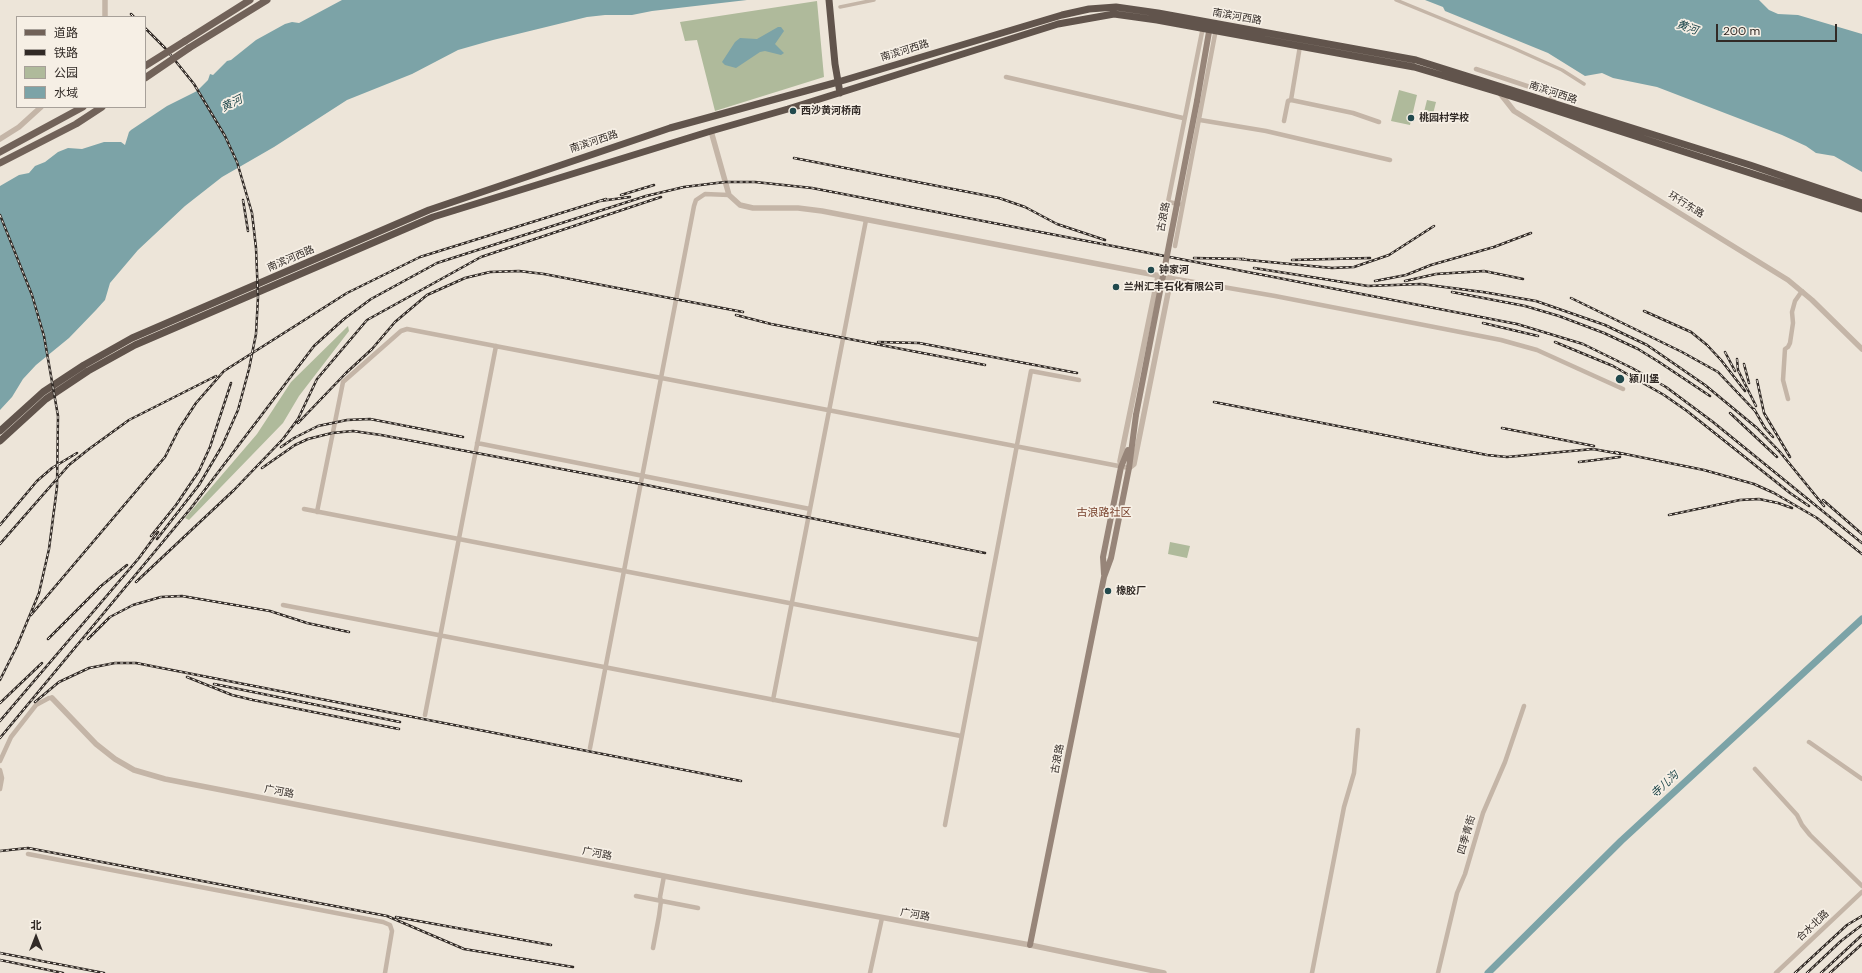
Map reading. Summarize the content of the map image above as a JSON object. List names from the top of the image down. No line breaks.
{"streets":{"highway":["南滨河西路"],"main road":["古浪路"],"street":["环行东路","广河路","四季青街","合水北路"]},"crossings":[["南滨河西路","环行东路"],["南滨河西路","古浪路"],["古浪路","广河路"]],"districts":["古浪路社区"],"water":["黄河","寺儿沟"],"places":["西沙黄河桥南","桃园村学校","钟家河","兰州汇丰石化有限公司","颍川堡","橡胶厂"],"legend":["道路","铁路","公园","水域"],"scale_bar":"200 m","north":"top"}
